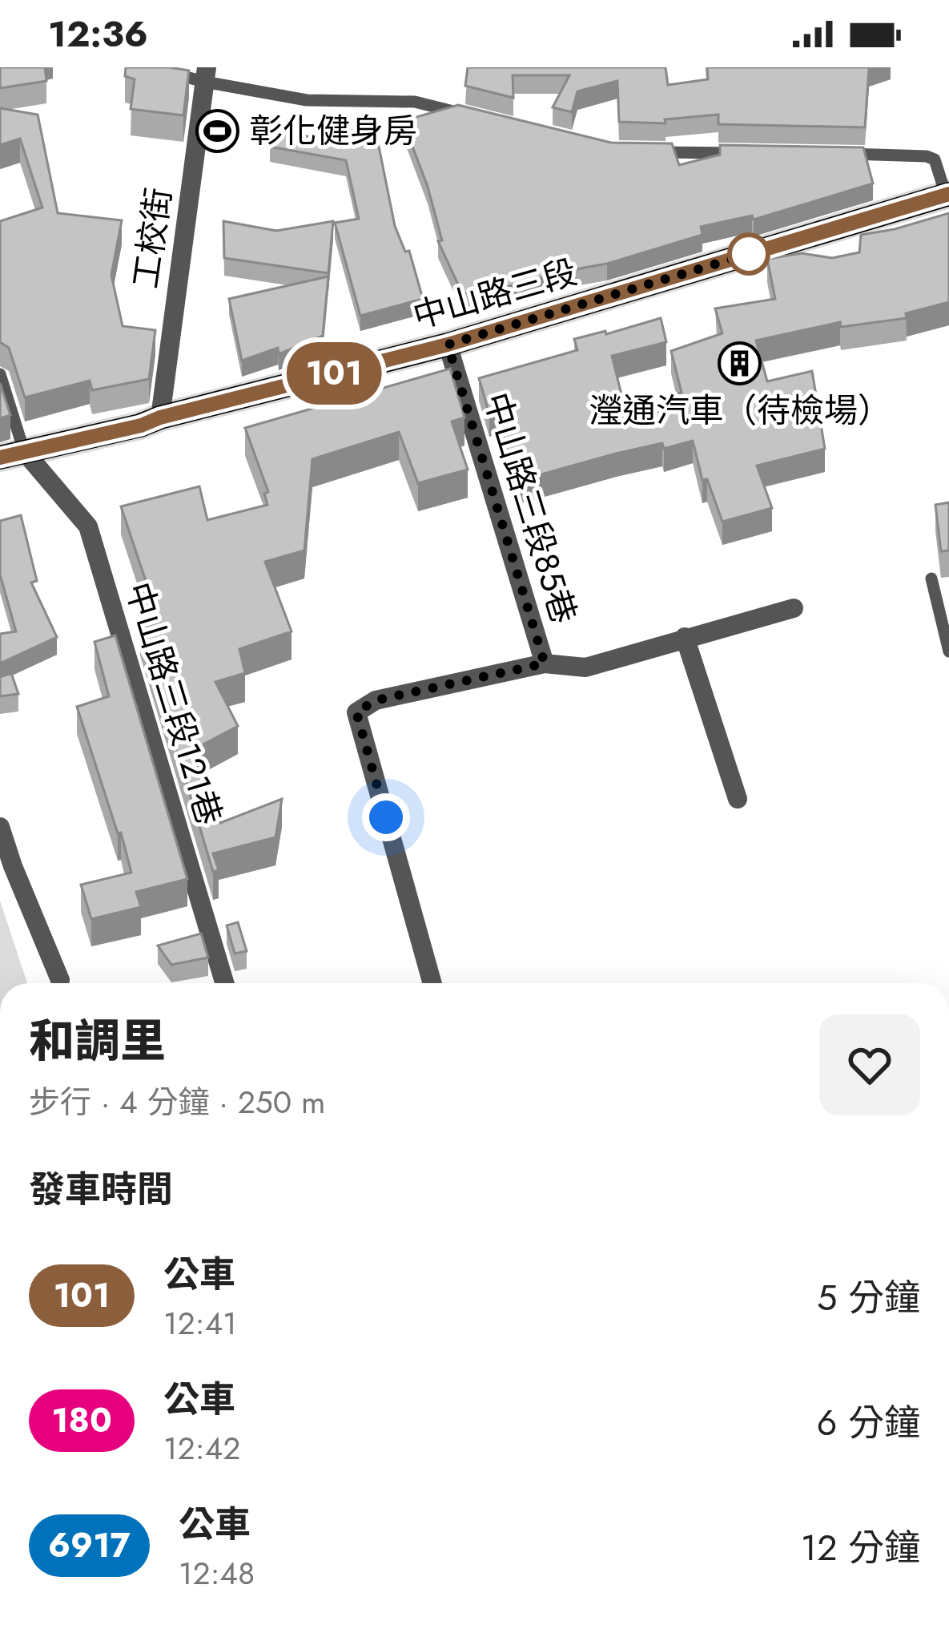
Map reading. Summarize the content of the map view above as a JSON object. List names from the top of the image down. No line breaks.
{"streets":{"main road":["中山路三段"],"street":["工校街","中山路三段85巷","中山路三段121巷"]},"crossings":[["工校街","中山路三段"],["中山路三段","中山路三段85巷"],["中山路三段","中山路三段121巷"]],"places":{"sports":["彰化健身房"],"building":["瀅通汽車（待檢場）"]},"lines":["bus line 101"],"page":{"status":"12:36","on_map":"101","heading":[["和調里","步行 · 4 分鐘 · 250 m"],"發車時間"],"list":[{"mark":"101","name":"公車","note":"12:41","value":"5 分鐘"},{"mark":"180","name":"公車","note":"12:42","value":"6 分鐘"},{"mark":"6917","name":"公車","note":"12:48","value":"12 分鐘"}]}}
